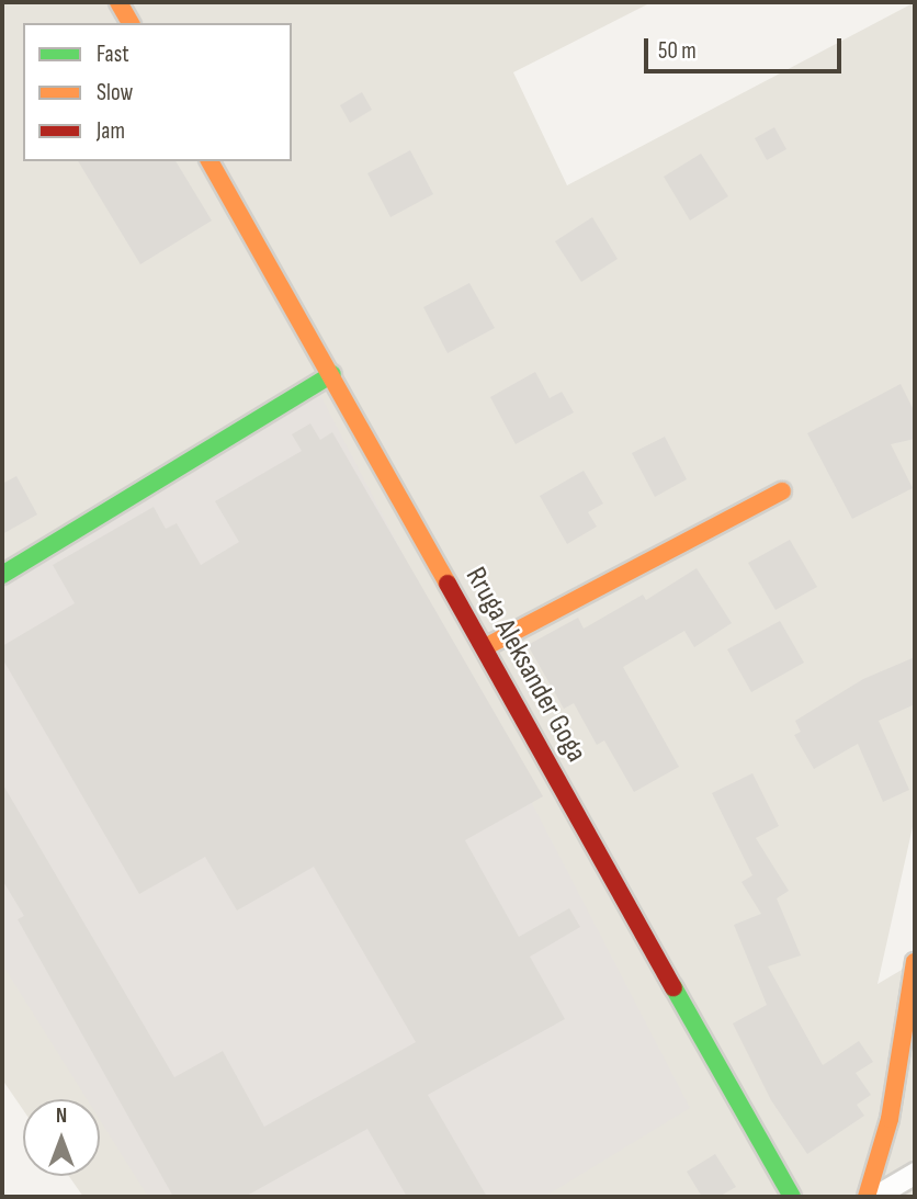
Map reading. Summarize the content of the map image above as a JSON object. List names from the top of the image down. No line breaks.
{"streets":{"main road":["Rruga Aleksander Goga"]},"legend":["Fast","Slow","Jam"],"scale_bar":"50 m","north":"top"}
